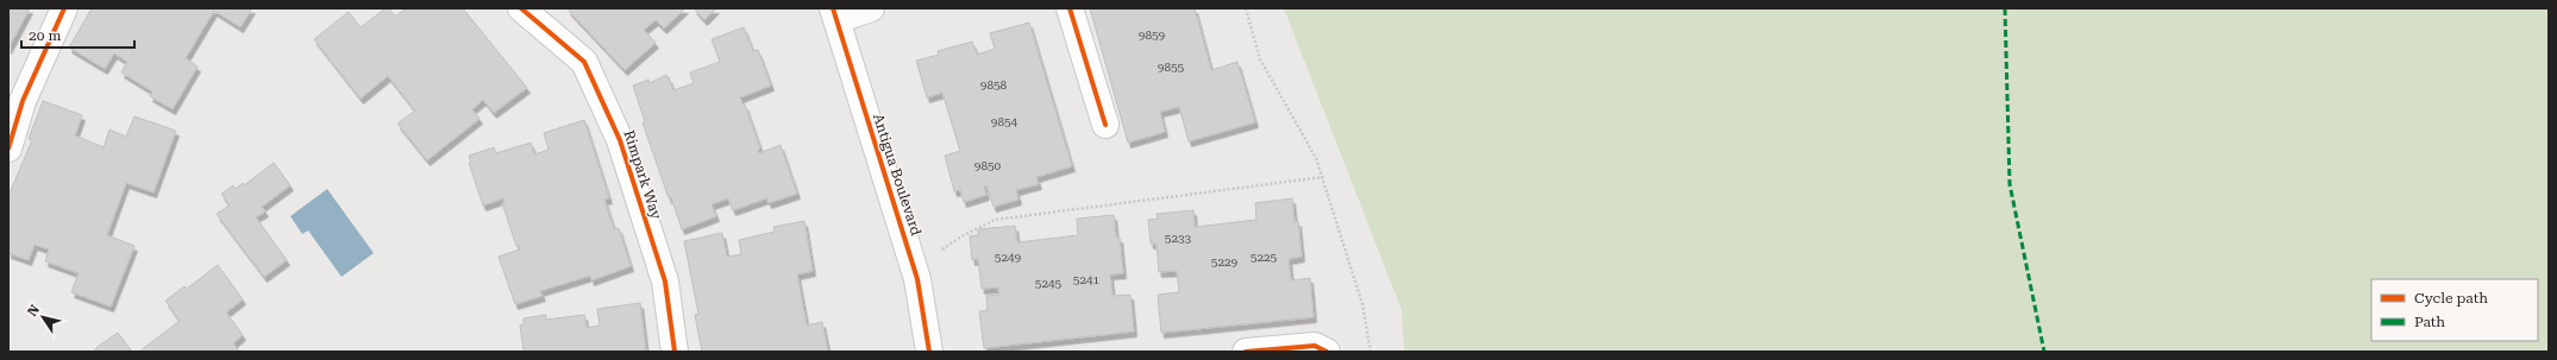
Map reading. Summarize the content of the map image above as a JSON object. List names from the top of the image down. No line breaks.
{"streets":{"street":["Rimpark Way","Antigua Boulevard"]},"house_numbers":["9859","9855","9858","9854","9850","5233","5249","5225","5229","5241","5245"],"legend":["Cycle path","Path"],"scale_bar":"20 m","north":"top left"}
